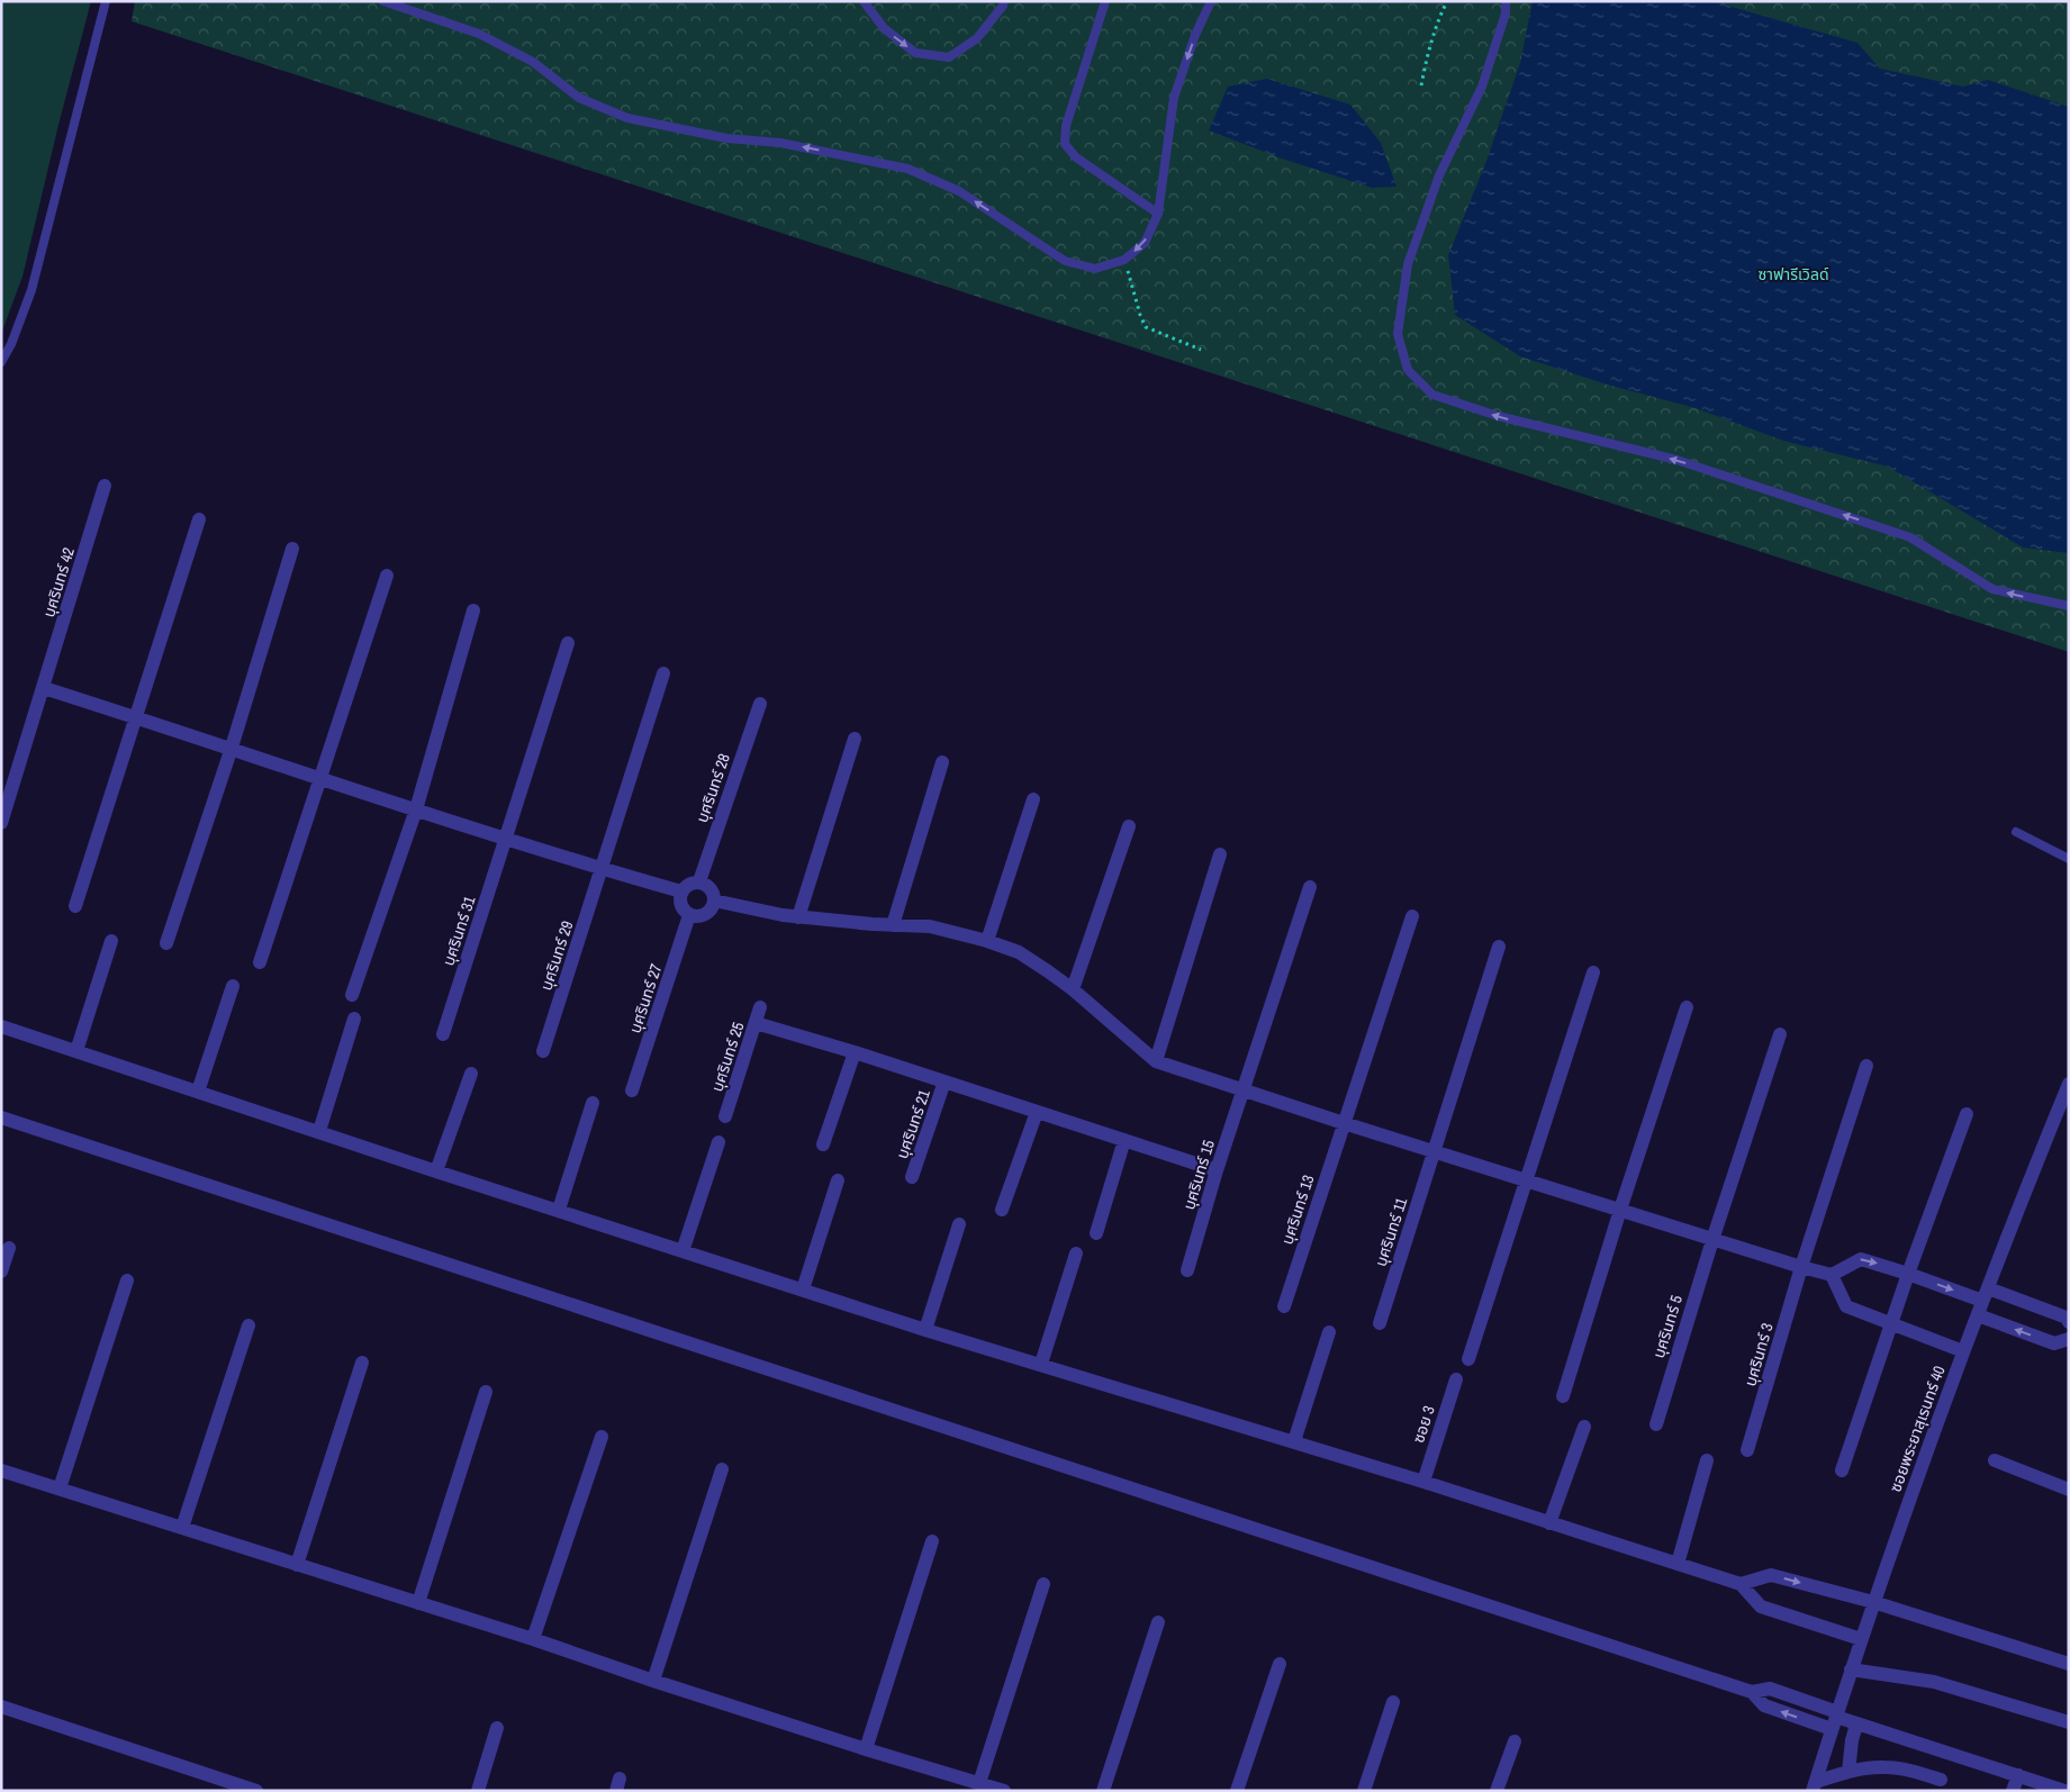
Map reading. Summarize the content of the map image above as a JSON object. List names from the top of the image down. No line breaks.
{"streets":{"street":["บุศรินทร์ 42","บุศรินทร์ 28","บุศรินทร์ 31","บุศรินทร์ 29","บุศรินทร์ 27","บุศรินทร์ 25","บุศรินทร์ 21","บุศรินทร์ 15","บุศรินทร์ 13","บุศรินทร์ 11","บุศรินทร์ 5","บุศรินทร์ 3","ซอย 3","ซอยพระยาสุเรนทร์ 40"]},"crossings":[["บุศรินทร์ 28","บุศรินทร์ 27"]],"parks":["ซาฟารีเวิลด์"]}
